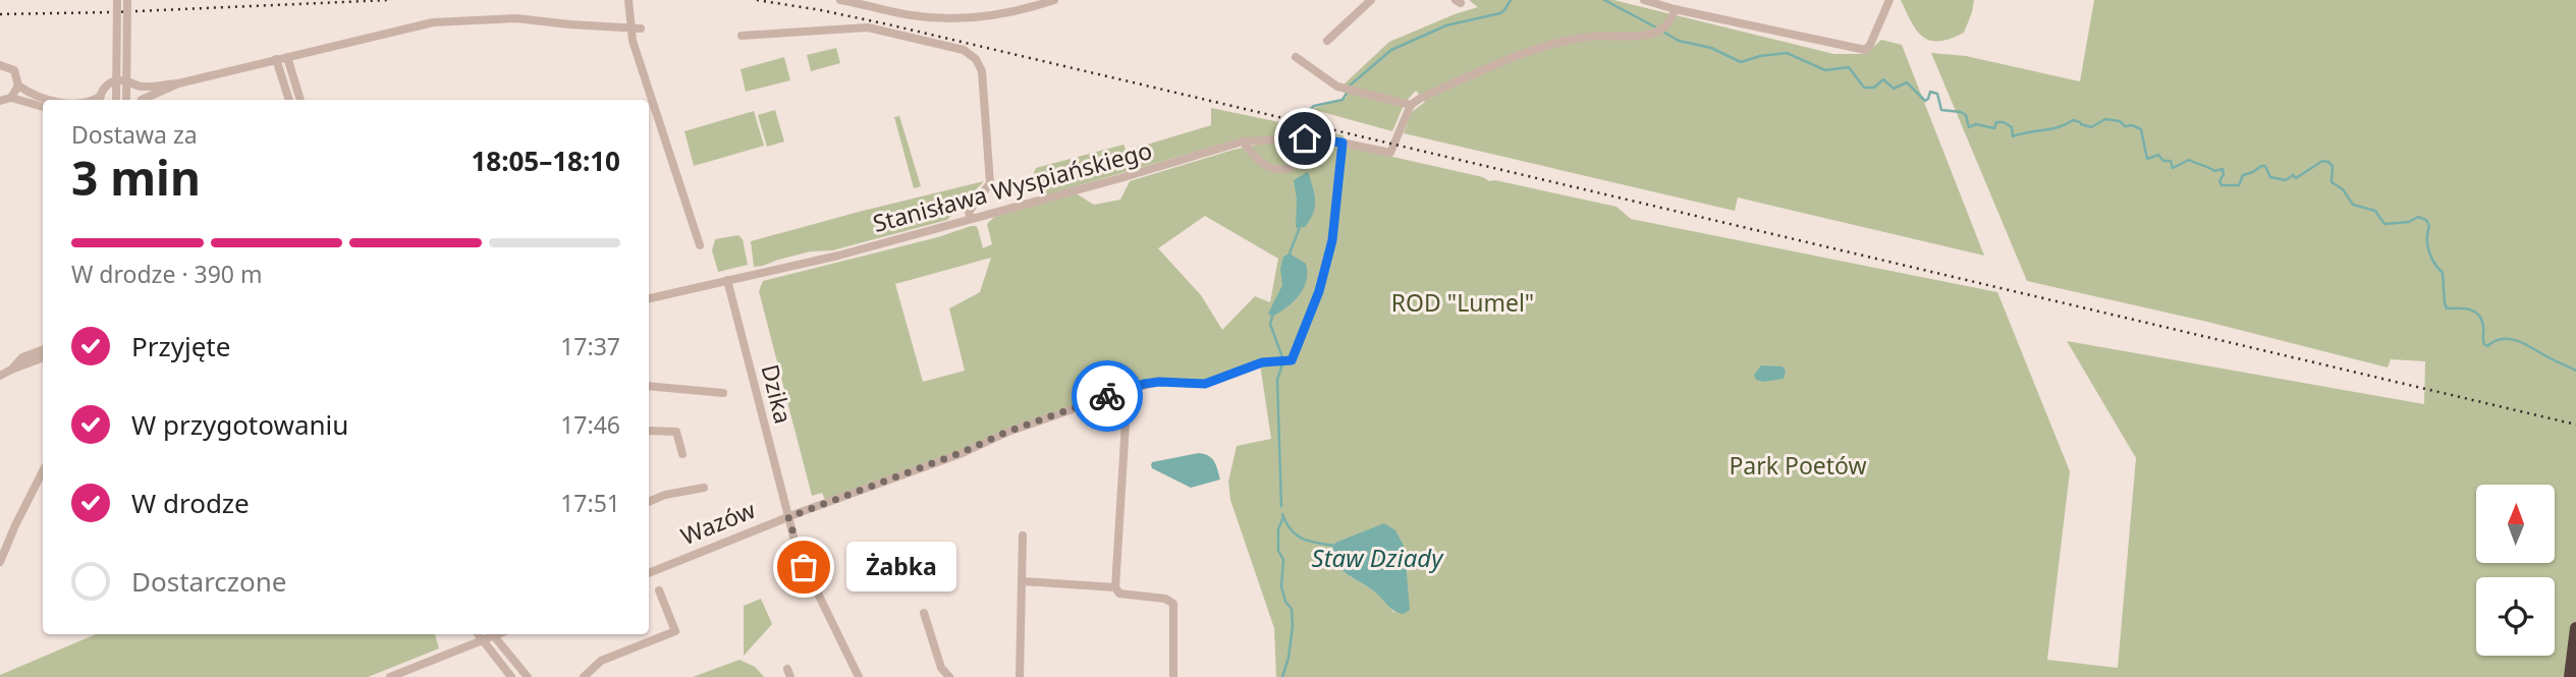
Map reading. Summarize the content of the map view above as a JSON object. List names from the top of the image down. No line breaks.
{"streets":{"street":["Stanisława Wyspiańskiego","Dzika","Wazów"]},"crossings":[["Stanisława Wyspiańskiego","Dzika"],["Stanisława Wyspiańskiego","Wazów"],["Dzika","Wazów"]],"water":["Staw Dziady"],"parks":["ROD \"Lumel\"","Park Poetów"],"places":["Żabka"],"north":"top","page":{"heading":["3 min","Dostawa za","18:05–18:10"],"bar":"W drodze · 390 m","list":[["Przyjęte","17:37"],["W przygotowaniu","17:46"],["W drodze","17:51"],"Dostarczone"],"bubble":"Żabka"}}
